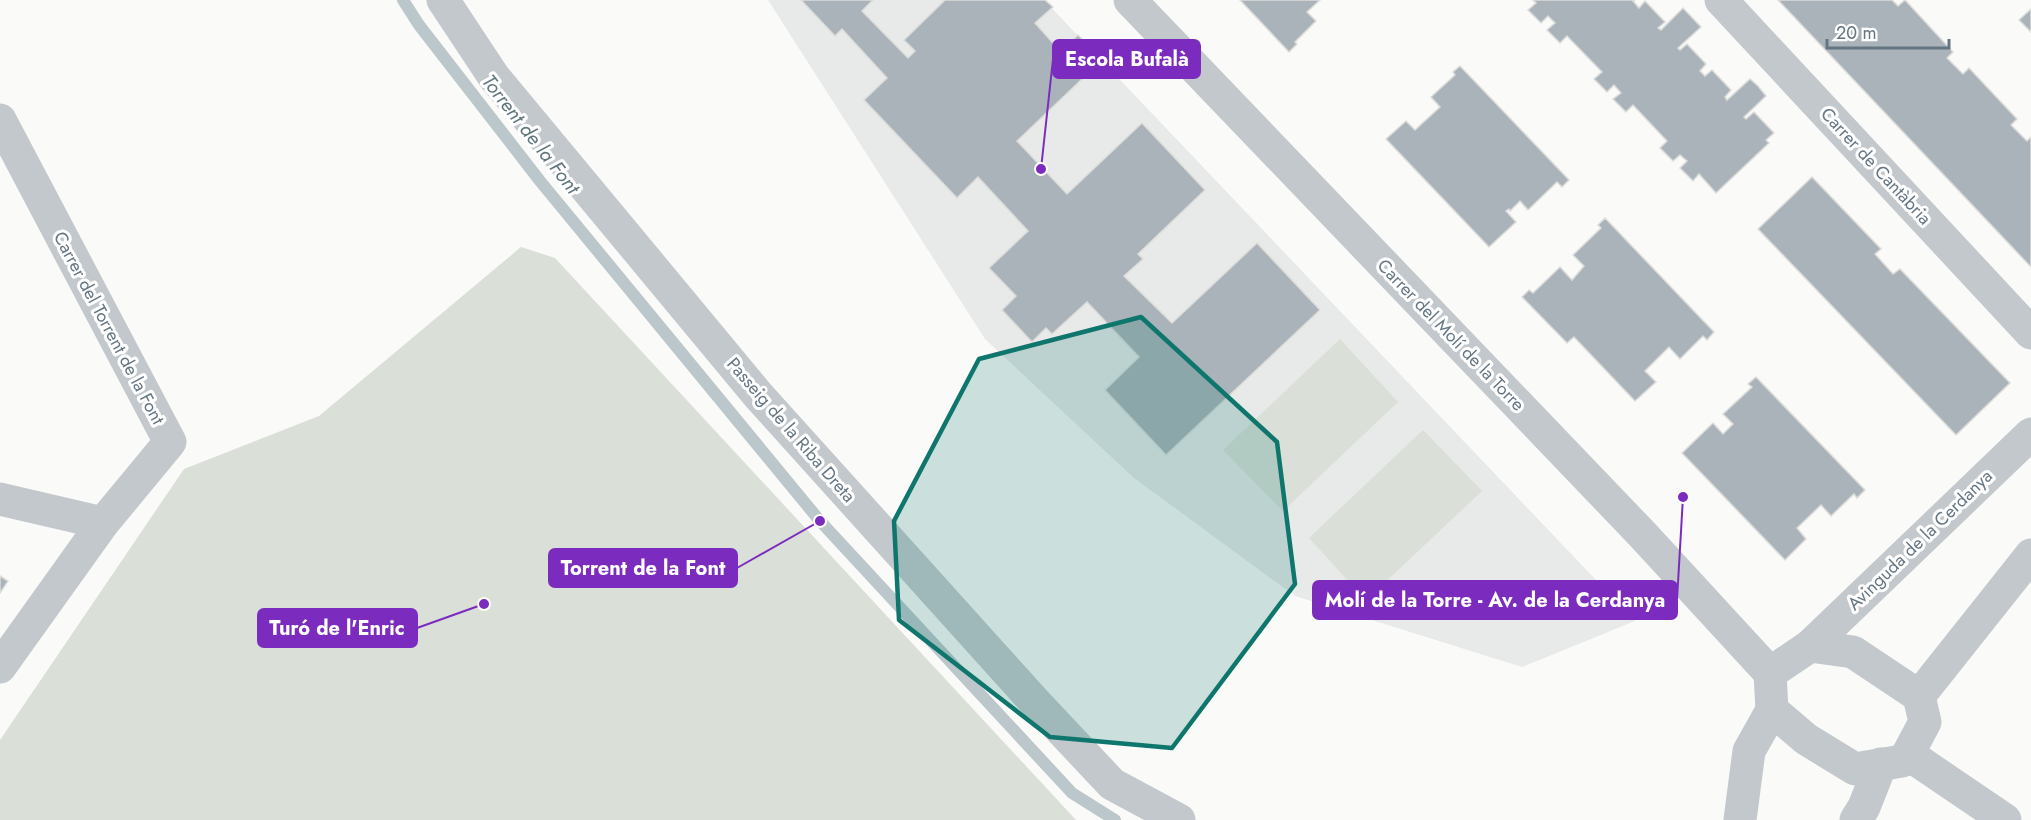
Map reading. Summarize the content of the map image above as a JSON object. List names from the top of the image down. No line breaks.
{"streets":{"street":["Carrer de Cantàbria","Carrer del Torrent de la Font","Carrer del Molí de la Torre","Passeig de la Riba Dreta","Avinguda de la Cerdanya"]},"crossings":[["Carrer del Molí de la Torre","Avinguda de la Cerdanya"]],"water":["Torrent de la Font"],"places":["Escola Bufalà","Molí de la Torre - Av. de la Cerdanya","Torrent de la Font","Turó de l'Enric"],"scale_bar":"20 m"}
